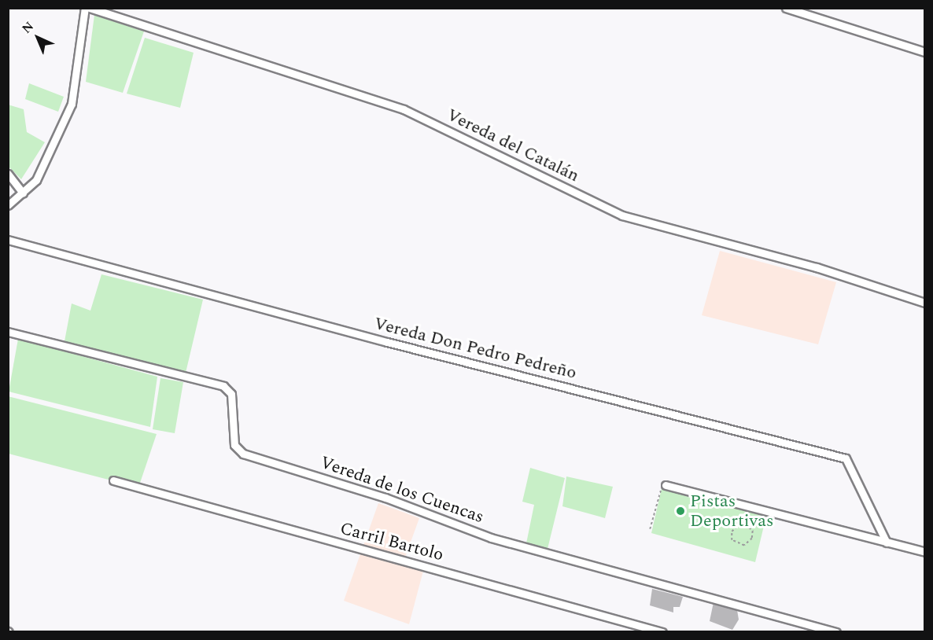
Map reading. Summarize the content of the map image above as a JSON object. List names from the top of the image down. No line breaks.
{"streets":{"street":["Vereda del Catalán","Vereda Don Pedro Pedreño","Vereda de los Cuencas","Carril Bartolo"]},"places":["Pistas Deportivas"],"north":"top left"}
